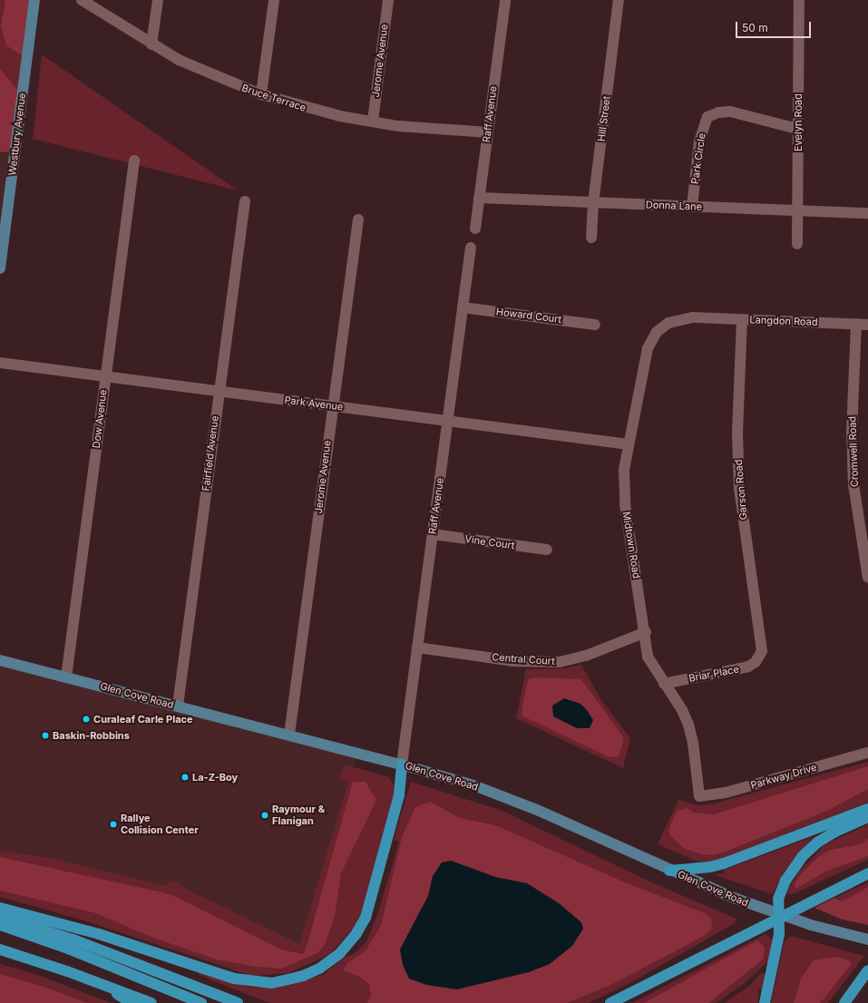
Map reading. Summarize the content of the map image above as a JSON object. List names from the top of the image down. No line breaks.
{"streets":{"main road":["Westbury Avenue","Glen Cove Road"],"street":["Jerome Avenue","Bruce Terrace","Raff Avenue","Hill Street","Evelyn Road","Park Circle","Donna Lane","Howard Court","Langdon Road","Park Avenue","Dow Avenue","Cromwell Road","Fairfield Avenue","Garson Road","Vine Court","Midtown Road","Central Court","Briar Place","Parkway Drive"]},"crossings":[["Jerome Avenue","Bruce Terrace"],["Jerome Avenue","Park Avenue"],["Jerome Avenue","Glen Cove Road"],["Bruce Terrace","Raff Avenue"],["Raff Avenue","Donna Lane"],["Raff Avenue","Howard Court"],["Raff Avenue","Park Avenue"],["Raff Avenue","Vine Court"],["Raff Avenue","Central Court"],["Raff Avenue","Glen Cove Road"],["Hill Street","Donna Lane"],["Evelyn Road","Park Circle"],["Evelyn Road","Donna Lane"],["Park Circle","Donna Lane"],["Langdon Road","Cromwell Road"],["Langdon Road","Garson Road"],["Langdon Road","Midtown Road"],["Park Avenue","Dow Avenue"],["Park Avenue","Fairfield Avenue"],["Park Avenue","Midtown Road"],["Dow Avenue","Glen Cove Road"],["Fairfield Avenue","Glen Cove Road"],["Garson Road","Briar Place"],["Midtown Road","Central Court"],["Midtown Road","Briar Place"],["Midtown Road","Parkway Drive"]],"places":["Curaleaf Carle Place","Baskin-Robbins","La-Z-Boy","Raymour & Flanigan","Rallye Collision Center"],"scale_bar":"50 m"}
